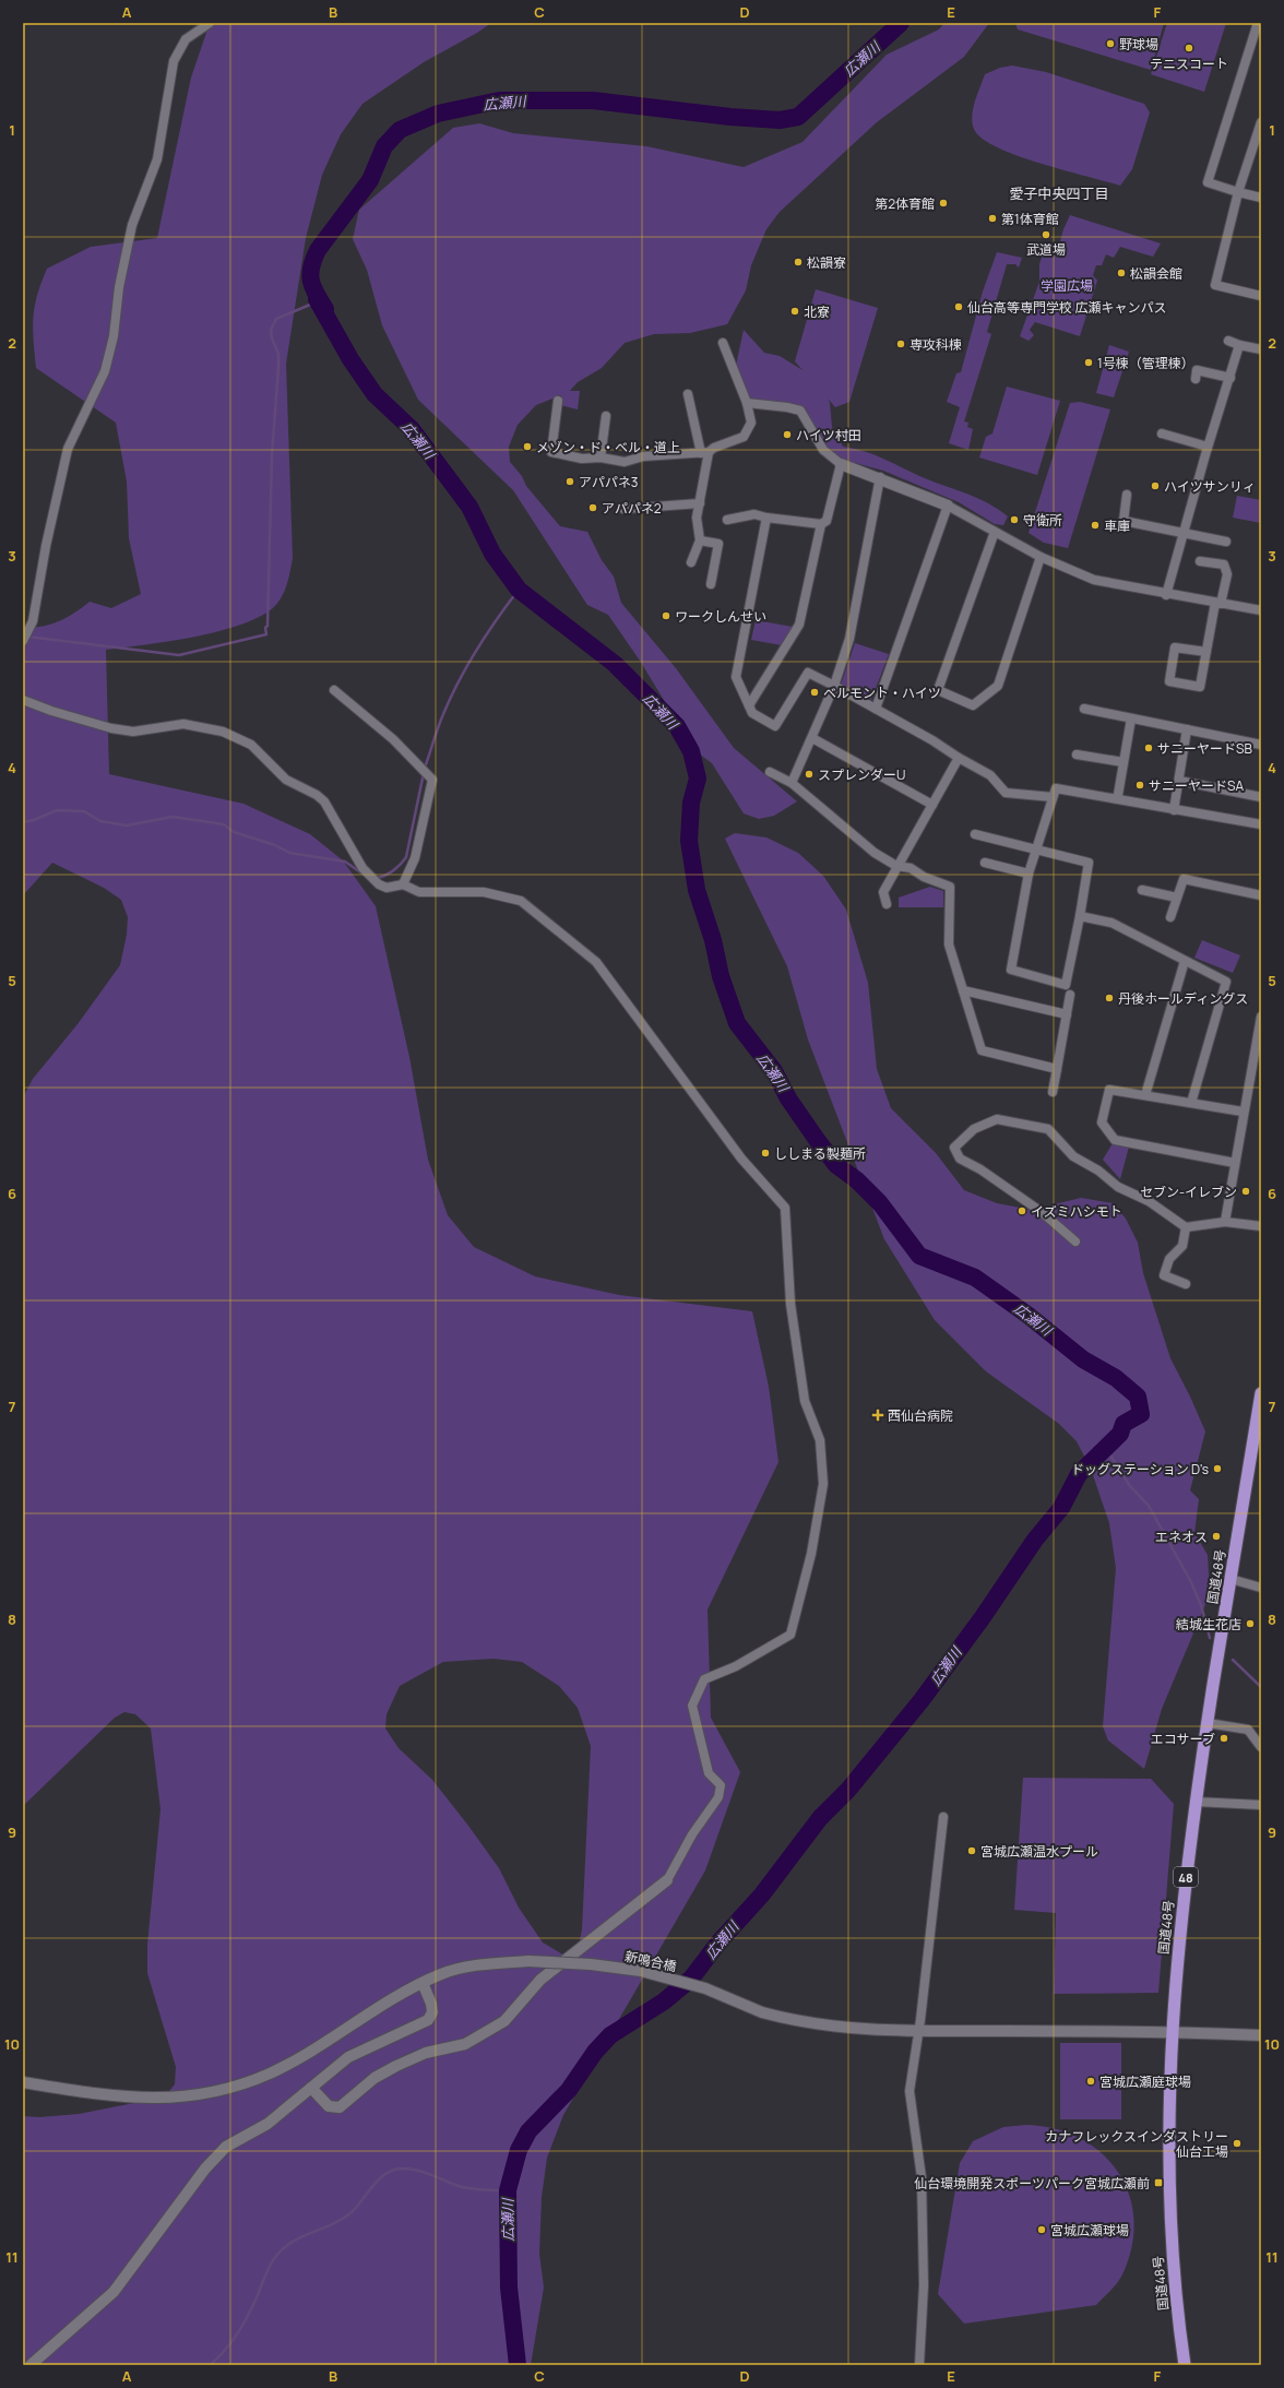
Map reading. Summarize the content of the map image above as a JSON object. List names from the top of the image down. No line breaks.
{"streets":{"highway":["国道48号","48"],"street":["新鳴合橋"]},"crossings":[["国道48号","新鳴合橋"]],"districts":["愛子中央四丁目"],"water":["広瀬川"],"parks":["学園広場"],"places":{"other":["野球場","テニスコート","第2体育館","第1体育館","武道場","松韻寮","松韻会館","仙台高等専門学校 広瀬キャンパス","北寮","専攻科棟","1号棟（管理棟）","ハイツ村田","メゾン・ド・ベル・道上","アパパネ3","ハイツサンリィ","アパパネ2","守衛所","車庫","ワークしんせい","ベルモント・ハイツ","サニーヤードSB","スプレンダーU","サニーヤードSA","丹後ホールディングス","ししまる製麺所","セブン-イレブン","イズミハシモト","ドッグステーション D's","エネオス","結城生花店","エコサーブ","宮城広瀬温水プール","宮城広瀬庭球場","カナフレックスインダストリー 仙台工場","宮城広瀬球場"],"health":["西仙台病院"],"transit":["仙台環境開発スポーツパーク宮城広瀬前"]},"grid":{"columns":["A","B","C","D","E","F"],"rows":["1","2","3","4","5","6","7","8","9","10","11"]}}
